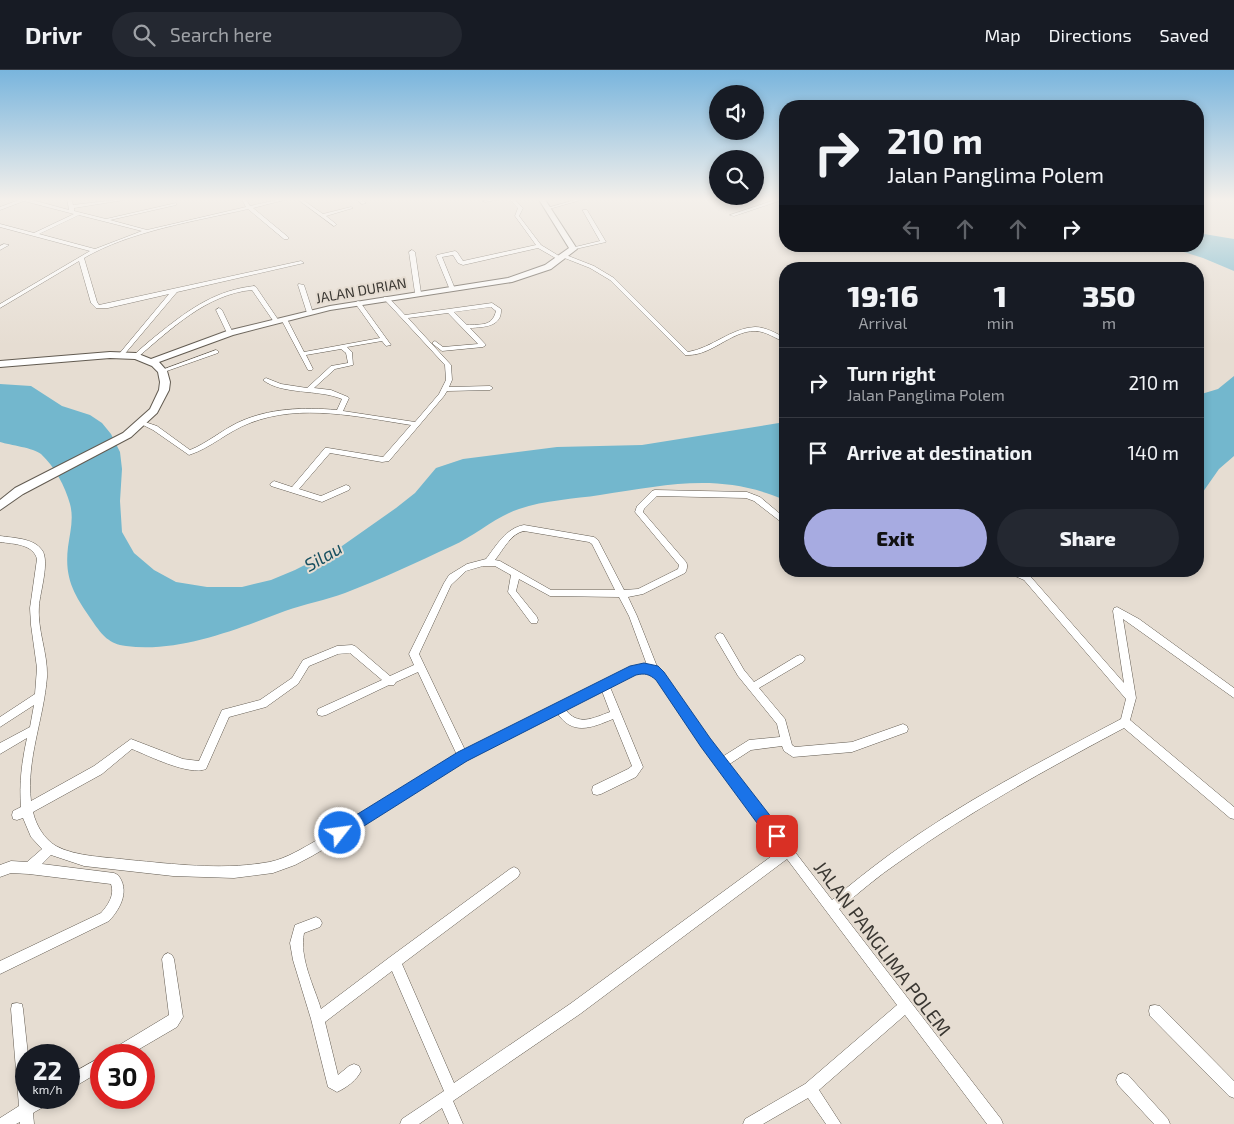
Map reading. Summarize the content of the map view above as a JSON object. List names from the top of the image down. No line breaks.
{"streets":{"street":["JALAN DURIAN","JALAN PANGLIMA POLEM"]},"water":["Silau"],"page":{"header":"Drivr","search":"Search here","nav":["Map","Directions","Saved"],"turn":["210 m","Jalan Panglima Polem"],"eta":["19:16","Arrival","1","min","350","m"],"list":[{"name":"Turn right","note":"Jalan Panglima Polem","value":"210 m"},{"name":"Arrive at destination","value":"140 m"}],"buttons":["Exit","Share"],"speed":"22 km/h","limit":"30"}}
